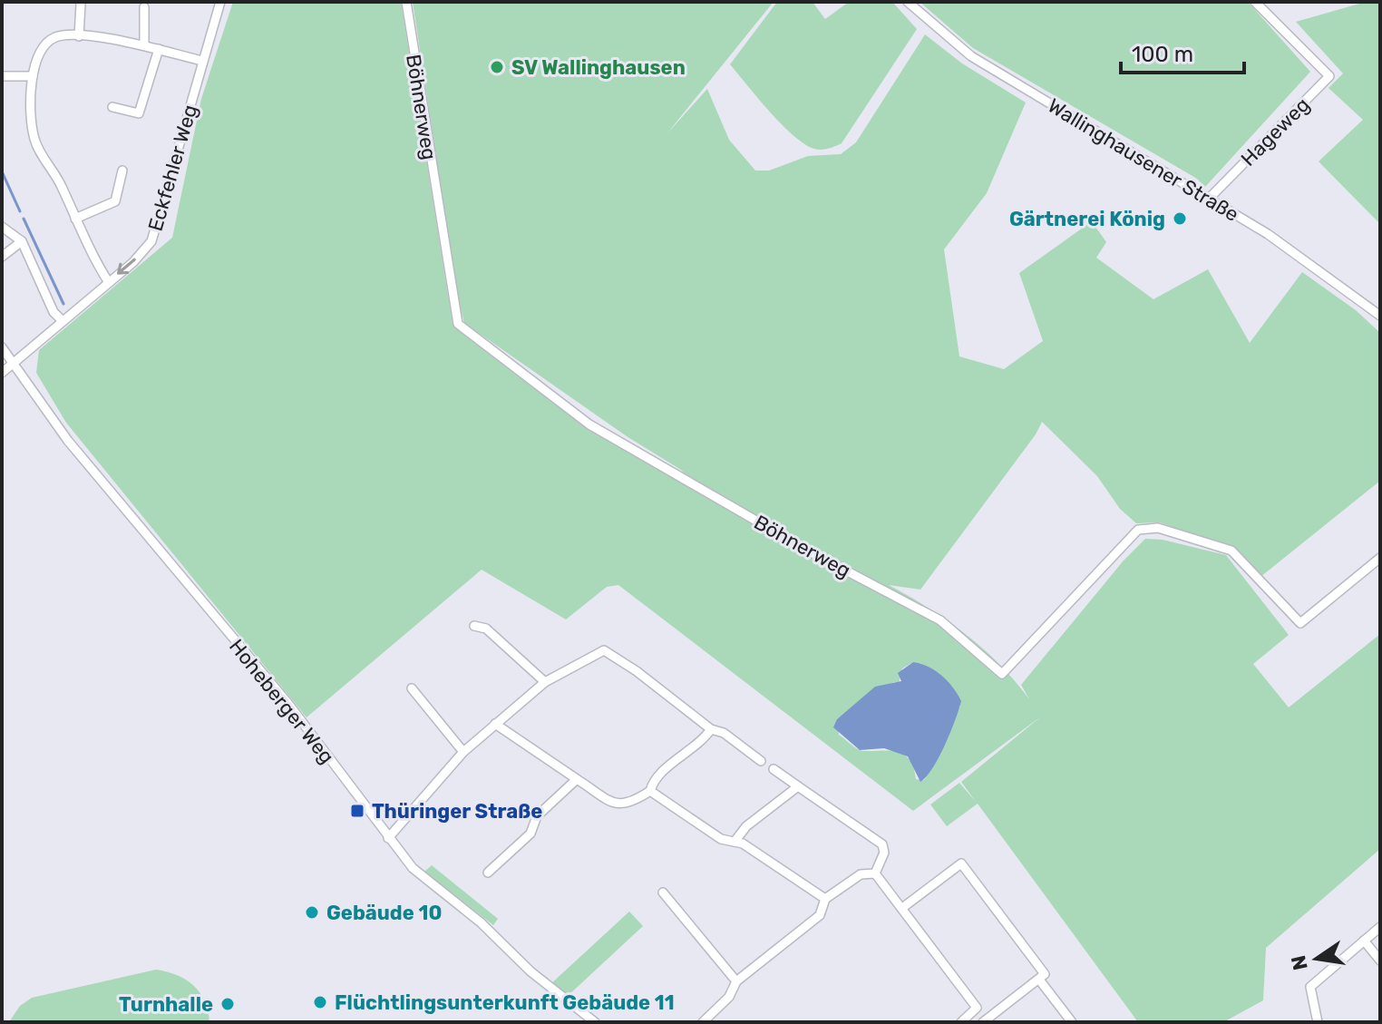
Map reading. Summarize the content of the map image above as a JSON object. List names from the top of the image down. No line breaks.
{"streets":{"street":["Böhnerweg","Hageweg","Wallinghausener Straße","Eckfehler Weg","Hoheberger Weg"]},"crossings":[["Hageweg","Wallinghausener Straße"],["Eckfehler Weg","Hoheberger Weg"]],"one_way":["Eckfehler Weg"],"places":{"other":["SV Wallinghausen","Gärtnerei König","Gebäude 10","Flüchtlingsunterkunft Gebäude 11","Turnhalle"],"transit":["Thüringer Straße"]},"scale_bar":"100 m","north":"left"}
